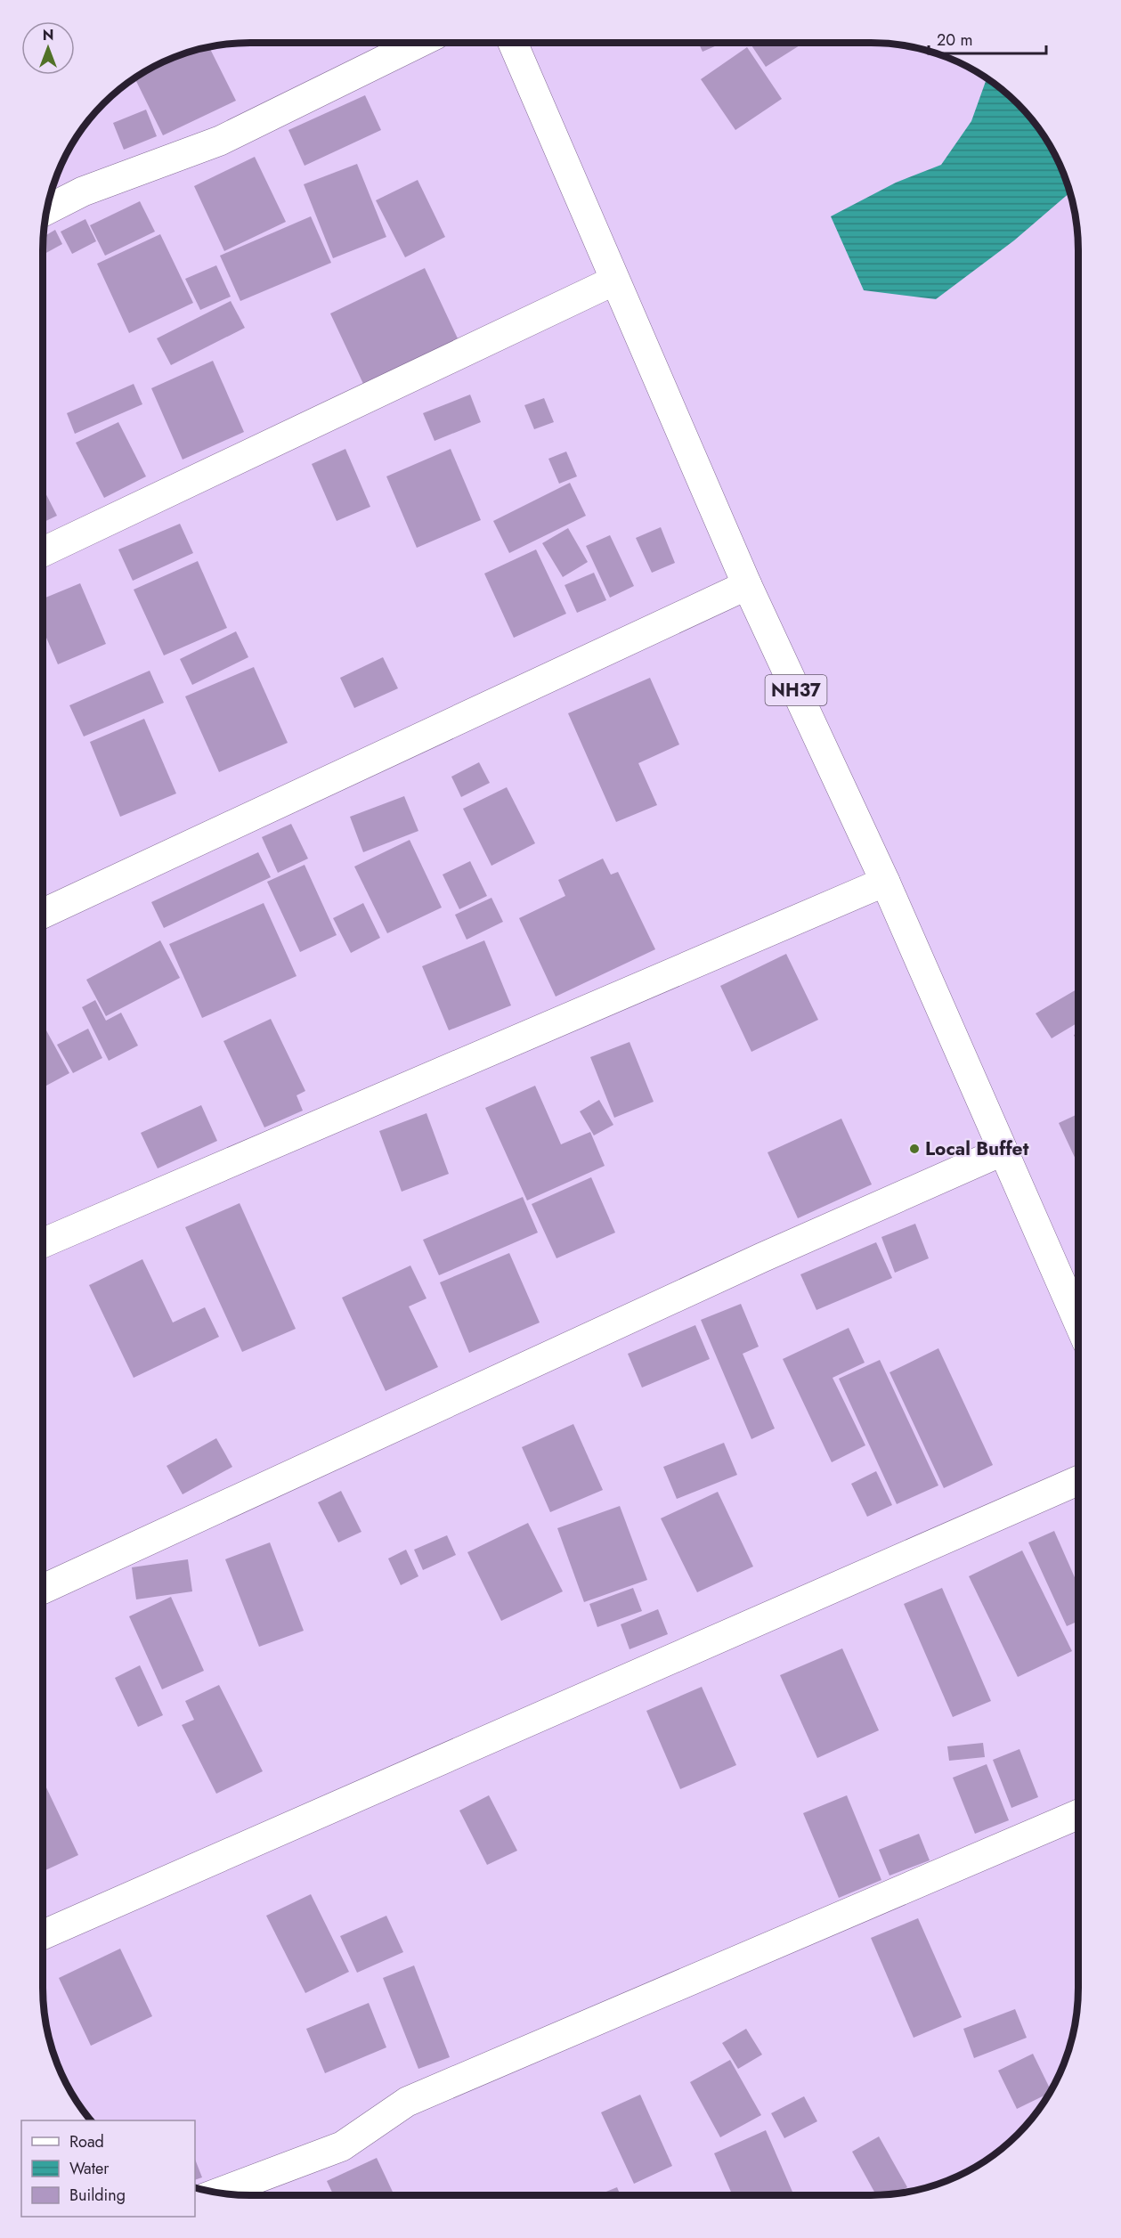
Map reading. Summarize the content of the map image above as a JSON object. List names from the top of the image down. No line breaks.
{"streets":{"main road":["NH37"]},"places":["Local Buffet"],"legend":["Road","Water","Building"],"scale_bar":"20 m","north":"top"}
